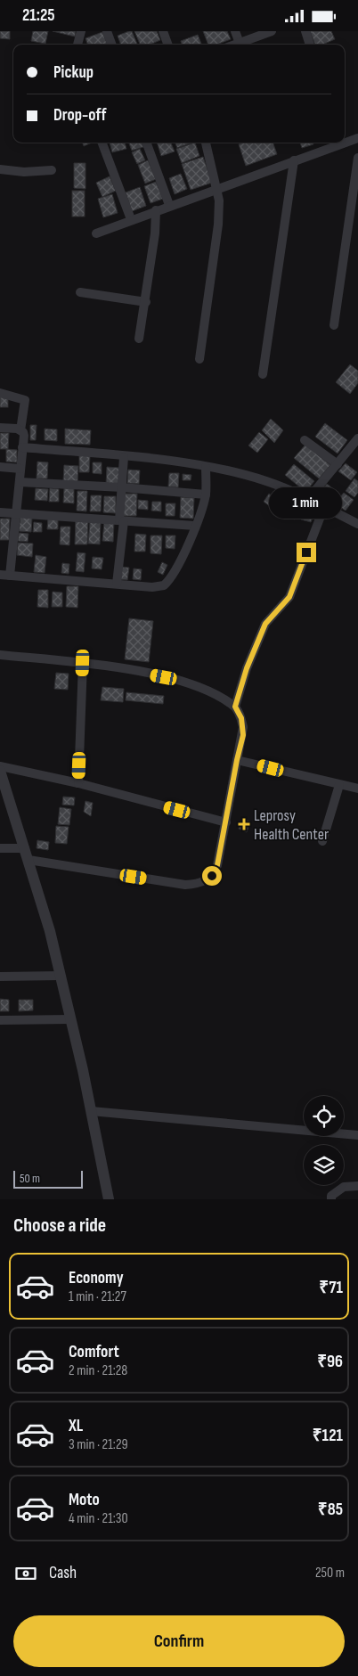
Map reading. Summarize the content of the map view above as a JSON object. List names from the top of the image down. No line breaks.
{"places":{"health":["Leprosy Health Center"]},"scale_bar":"50 m","page":{"status":"21:25","banner":["Pickup","Drop-off"],"bubble":"1 min","scale":"50 m","heading":"Choose a ride","list":[{"name":"Economy","note":"1 min · 21:27","value":"₹71"},{"name":"Comfort","note":"2 min · 21:28","value":"₹96"},{"name":"XL","note":"3 min · 21:29","value":"₹121"},{"name":"Moto","note":"4 min · 21:30","value":"₹85"}],"pay":["Cash","250 m"],"buttons":"Confirm"}}
